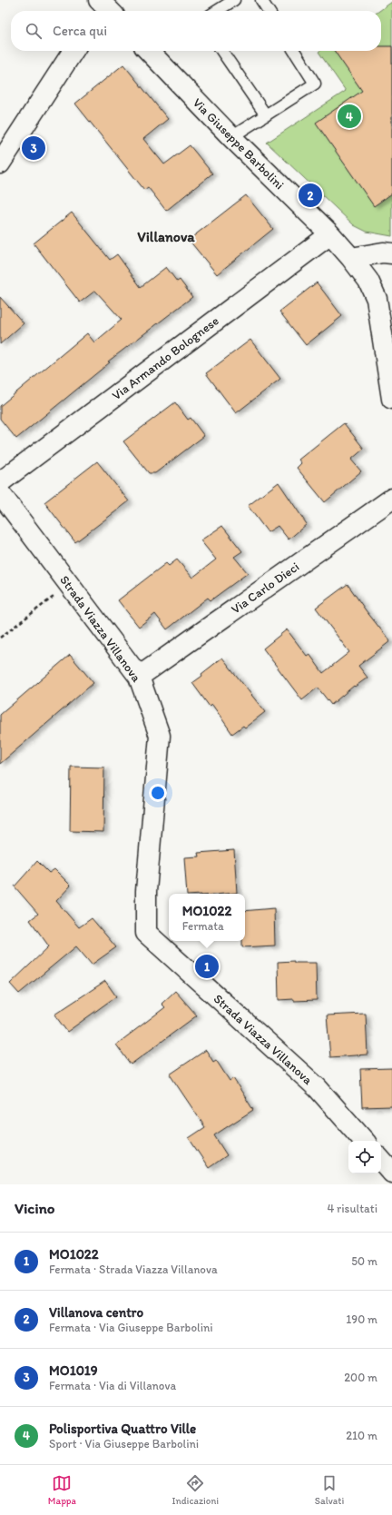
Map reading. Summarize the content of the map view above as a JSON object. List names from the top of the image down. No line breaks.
{"streets":{"street":["Via Giuseppe Barbolini","Via Armando Bolognese","Via Carlo Dieci","Strada Viazza Villanova"]},"crossings":[["Via Giuseppe Barbolini","Via Armando Bolognese"],["Via Carlo Dieci","Strada Viazza Villanova"]],"districts":["Villanova"],"page":{"search":"Cerca qui","pins":["4","3","2","1"],"popup":["MO1022","Fermata"],"heading":["Vicino","4 risultati"],"list":[{"mark":"1","name":"MO1022","note":"Fermata · Strada Viazza Villanova","value":"50 m"},{"mark":"2","name":"Villanova centro","note":"Fermata · Via Giuseppe Barbolini","value":"190 m"},{"mark":"3","name":"MO1019","note":"Fermata · Via di Villanova","value":"200 m"},{"mark":"4","name":"Polisportiva Quattro Ville","note":"Sport · Via Giuseppe Barbolini","value":"210 m"}],"nav":["Mappa","Indicazioni","Salvati"]}}
